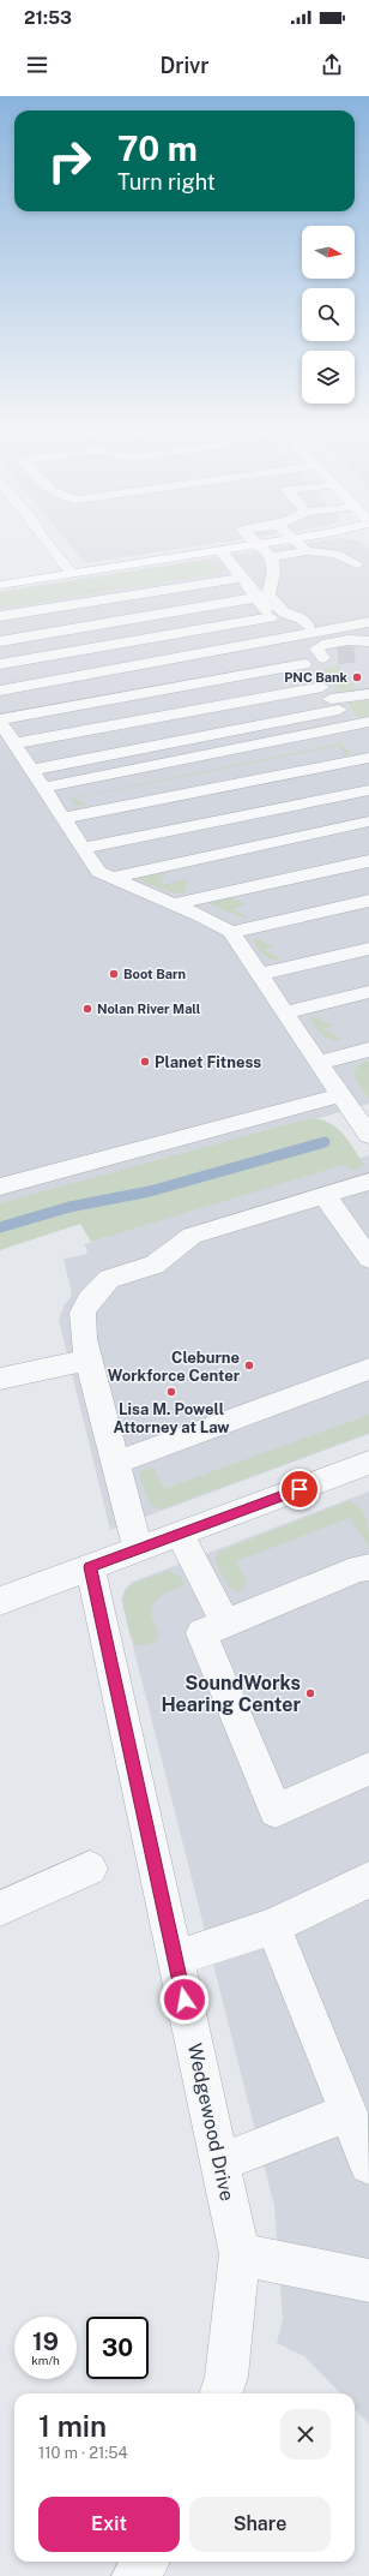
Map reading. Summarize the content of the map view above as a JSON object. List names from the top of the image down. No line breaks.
{"streets":{"street":["Wedgewood Drive"]},"places":["PNC Bank","Boot Barn","Nolan River Mall","Planet Fitness","Cleburne Workforce Center","Lisa M. Powell Attorney at Law","SoundWorks Hearing Center"],"north":"right","page":{"status":"21:53","header":"Drivr","turn":["70 m","Turn right"],"speed":"19 km/h","limit":"30","heading":["1 min","110 m · 21:54"],"buttons":["Exit","Share"]}}
